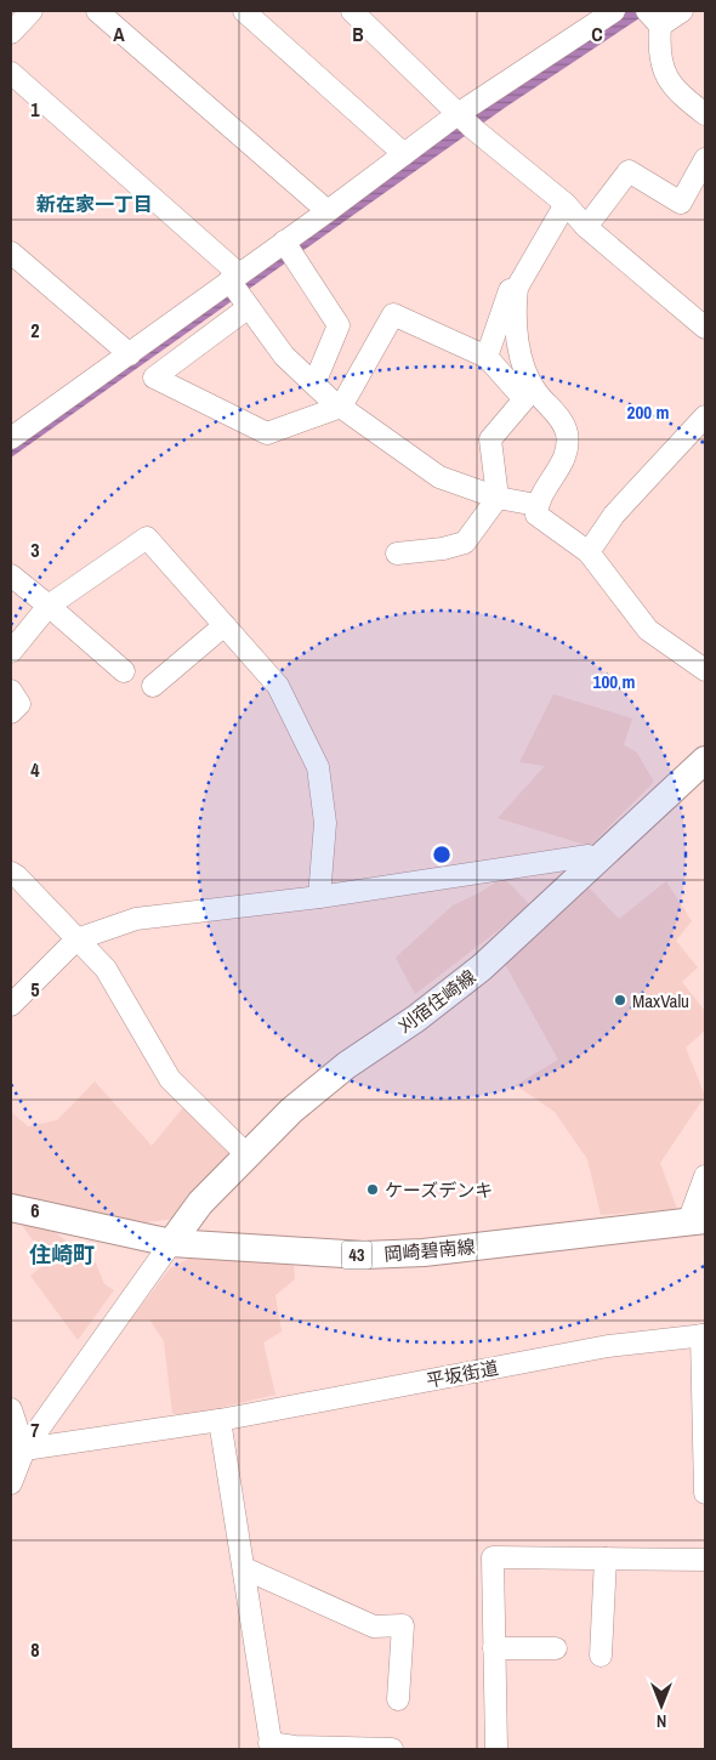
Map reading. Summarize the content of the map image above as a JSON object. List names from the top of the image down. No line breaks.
{"streets":{"main road":["刈宿住崎線","岡崎碧南線","43"],"street":["平坂街道"]},"crossings":[["刈宿住崎線","岡崎碧南線"]],"districts":["新在家一丁目","住崎町"],"places":["MaxValu","ケーズデンキ"],"north":"bottom","grid":{"columns":["A","B","C"],"rows":["1","2","3","4","5","6","7","8"]},"rings":["200 m","100 m"]}
